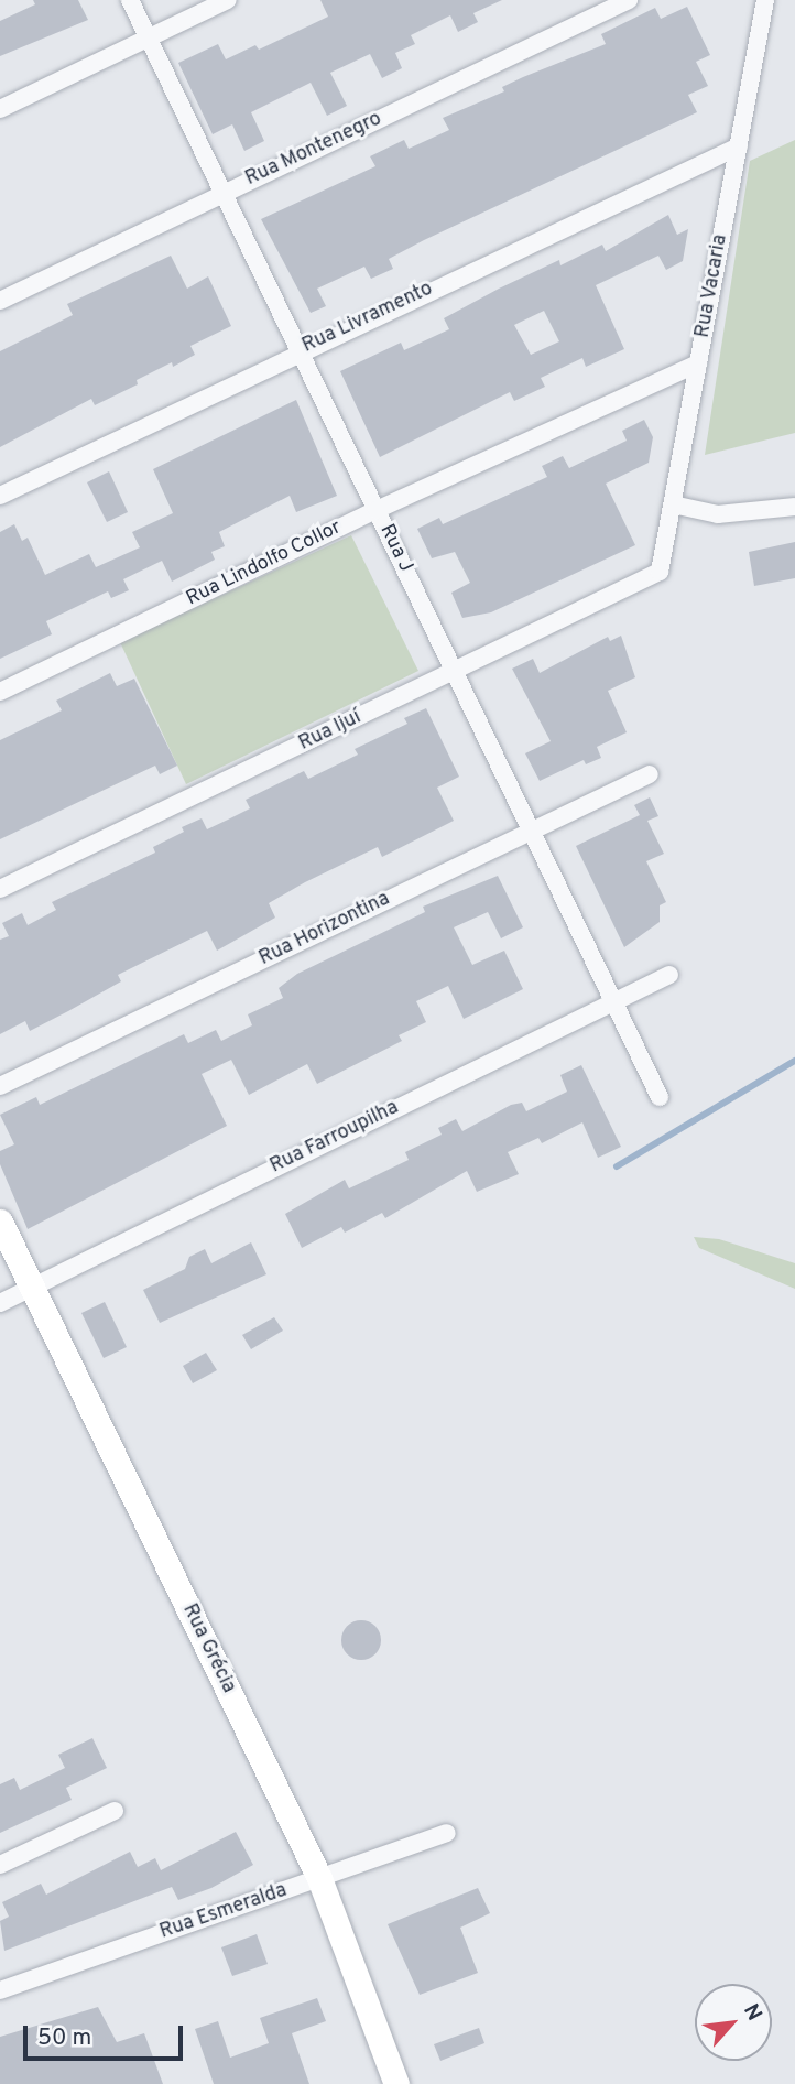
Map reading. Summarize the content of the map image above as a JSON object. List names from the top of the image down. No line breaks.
{"streets":{"main road":["Rua Grécia"],"street":["Rua Montenegro","Rua Vacaria","Rua Livramento","Rua J","Rua Lindolfo Collor","Rua Ijuí","Rua Horizontina","Rua Farroupilha","Rua Esmeralda"]},"crossings":[["Rua Montenegro","Rua J"],["Rua Vacaria","Rua Livramento"],["Rua Vacaria","Rua Lindolfo Collor"],["Rua Vacaria","Rua Ijuí"],["Rua Livramento","Rua J"],["Rua J","Rua Lindolfo Collor"],["Rua J","Rua Ijuí"],["Rua J","Rua Horizontina"],["Rua J","Rua Farroupilha"],["Rua Farroupilha","Rua Grécia"],["Rua Grécia","Rua Esmeralda"]],"scale_bar":"50 m","north":"top right"}
